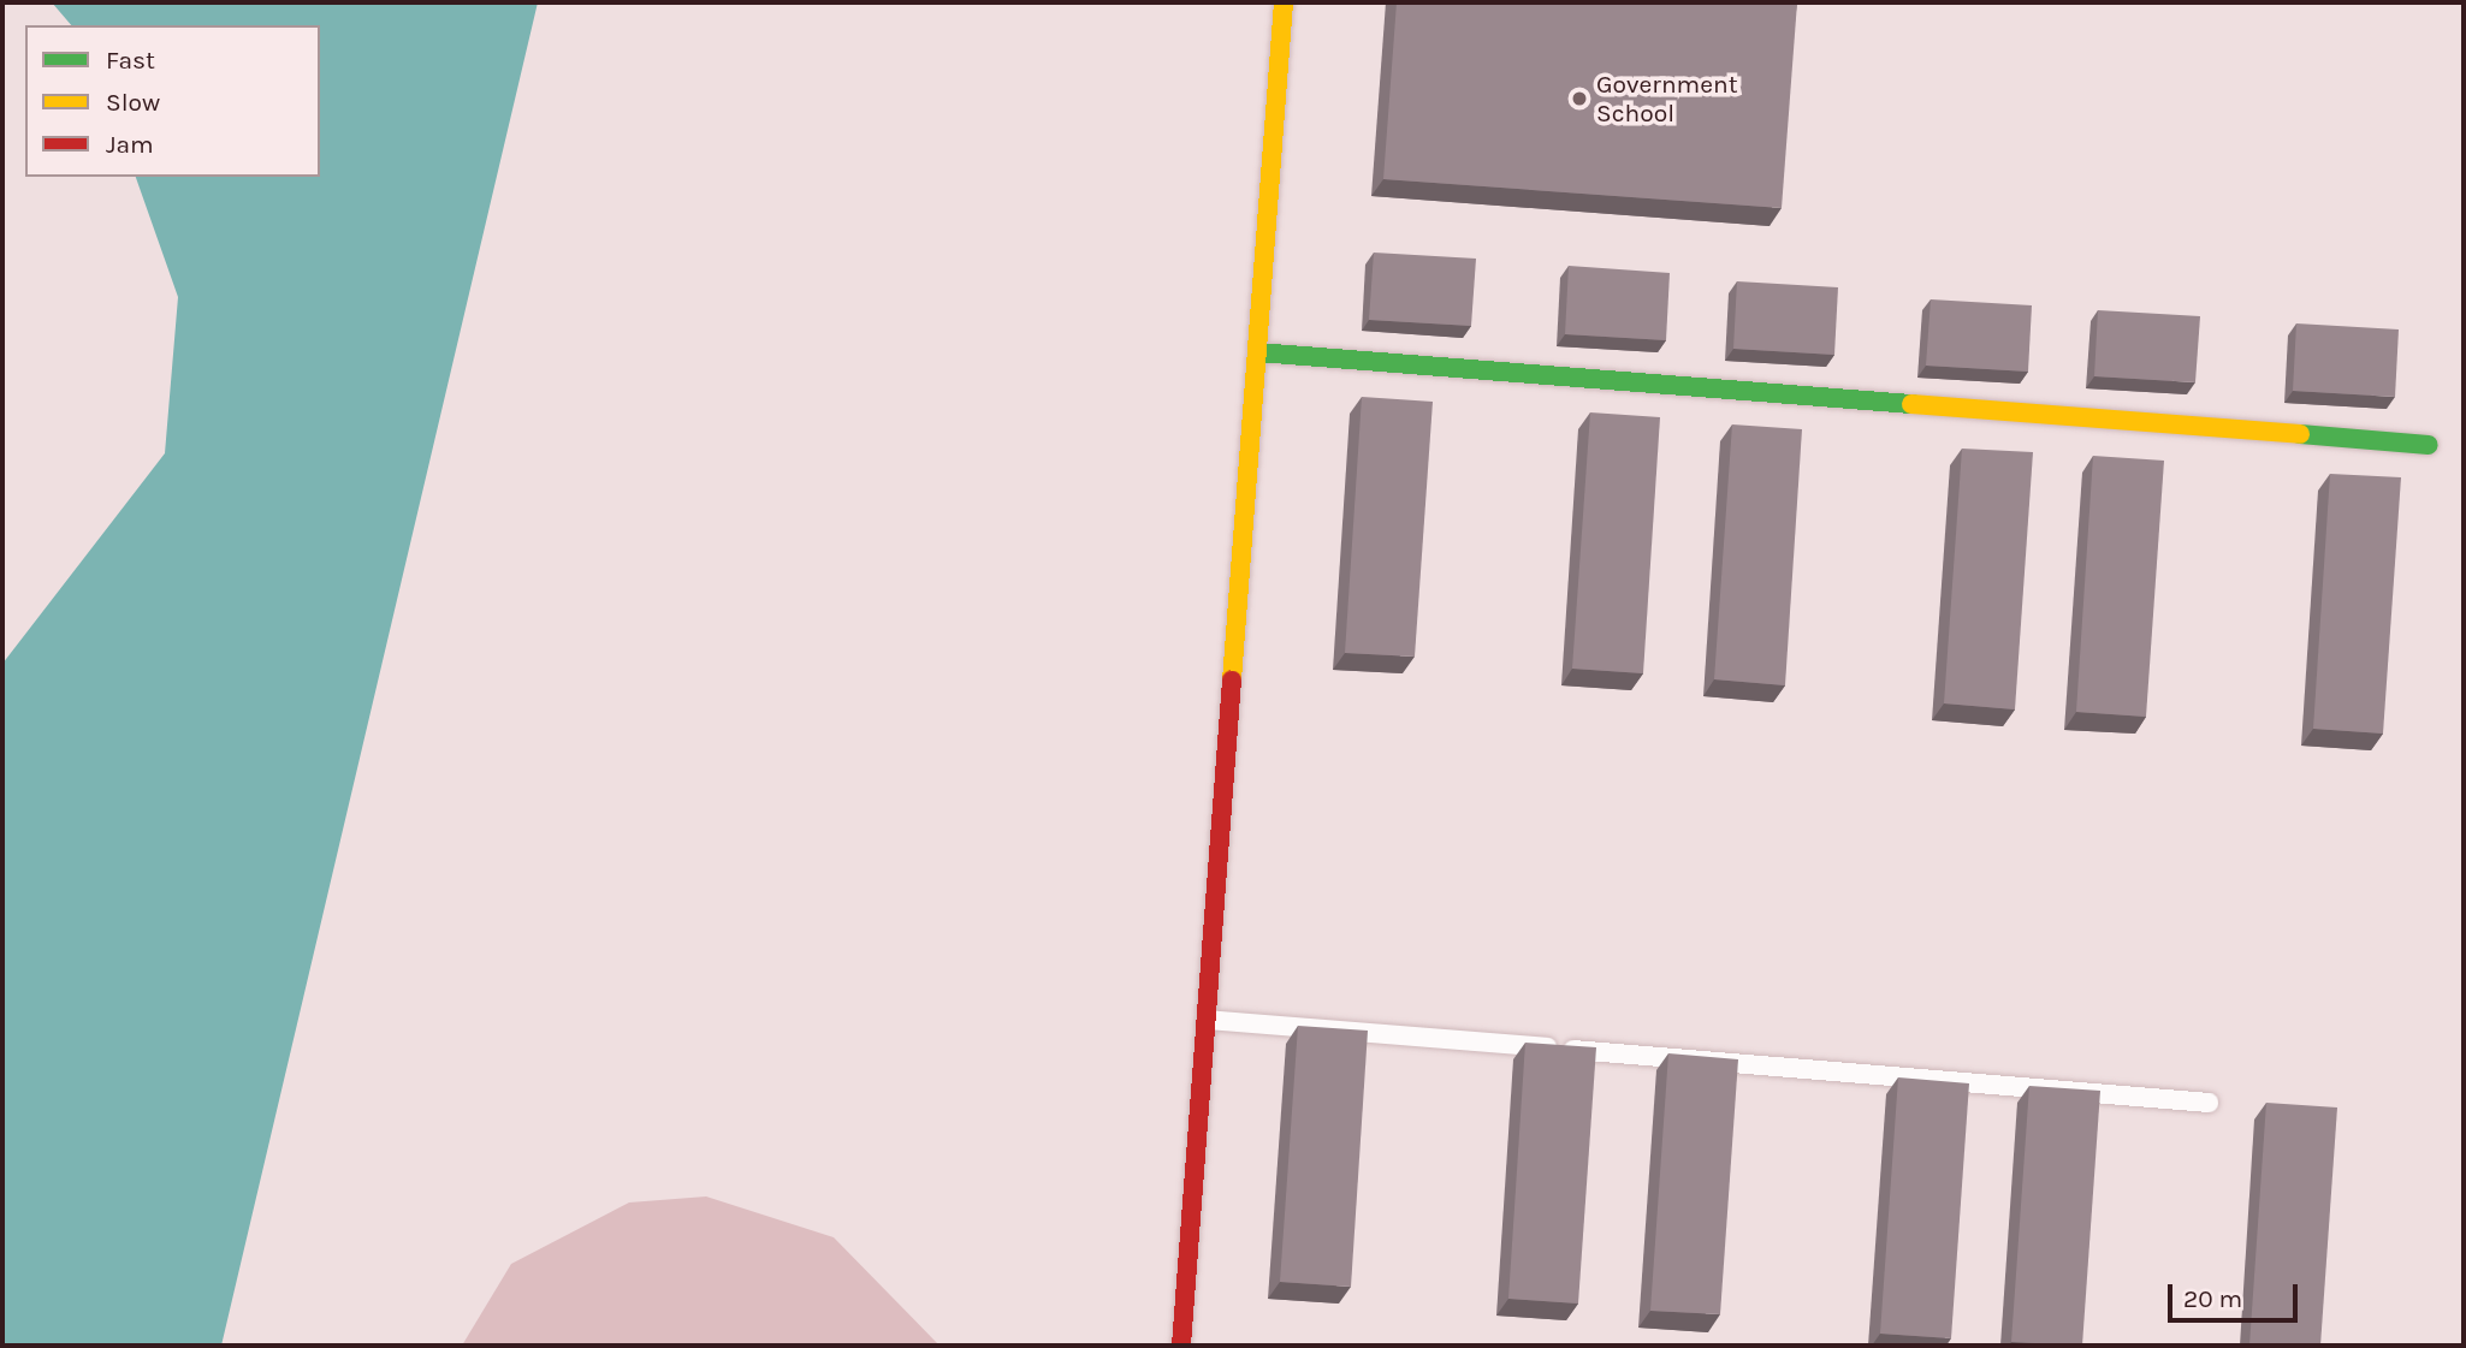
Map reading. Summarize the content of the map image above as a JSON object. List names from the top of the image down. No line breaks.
{"places":["Government School"],"legend":["Fast","Slow","Jam"],"scale_bar":"20 m"}
